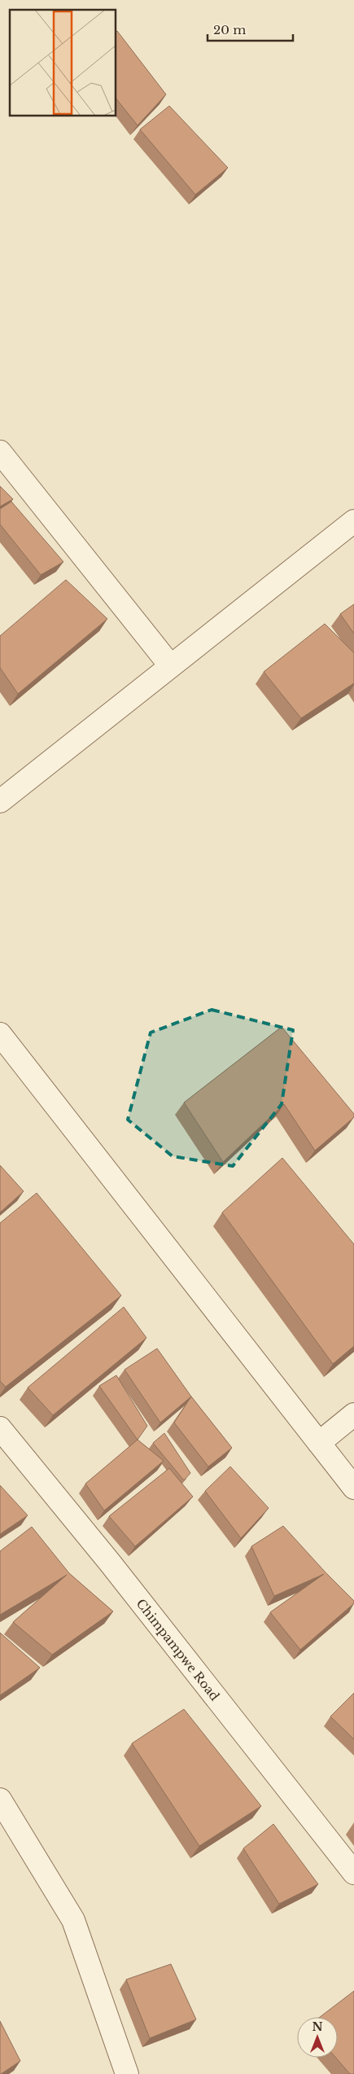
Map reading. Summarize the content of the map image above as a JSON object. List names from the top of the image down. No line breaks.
{"streets":{"street":["Chimpampwe Road"]},"scale_bar":"20 m","north":"top"}
